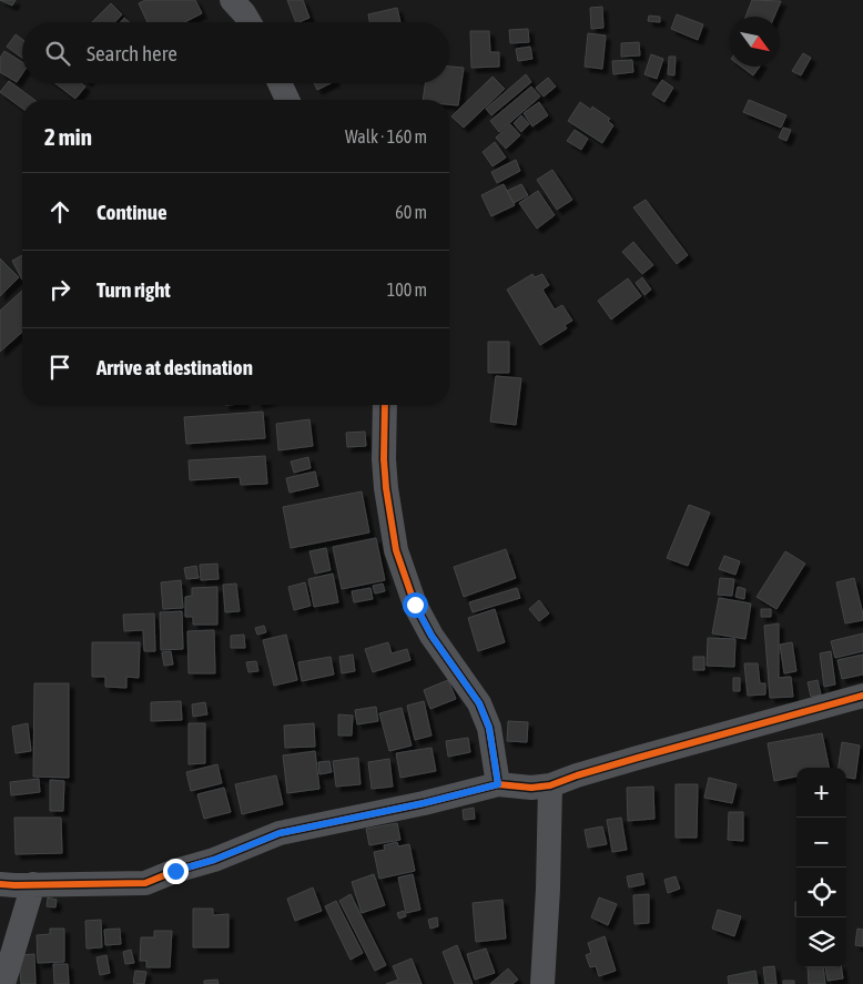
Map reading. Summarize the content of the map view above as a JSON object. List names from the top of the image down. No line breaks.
{"north":"bottom right","page":{"search":"Search here","heading":["2 min","Walk · 160 m"],"list":[["Continue","60 m"],["Turn right","100 m"],"Arrive at destination"],"map_buttons":["+","−"]}}
